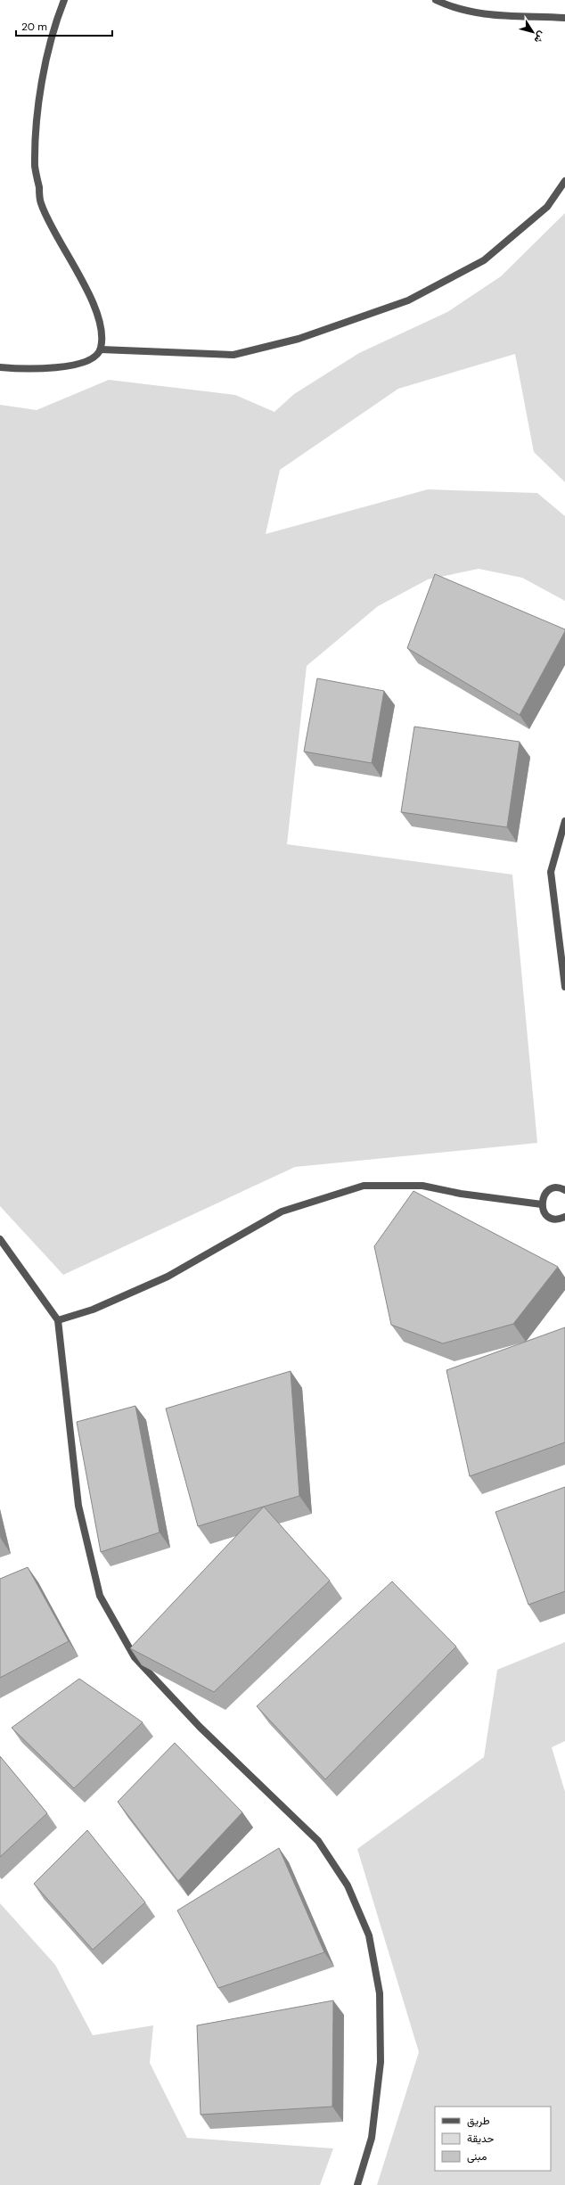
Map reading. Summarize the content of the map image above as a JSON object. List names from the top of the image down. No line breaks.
{"legend":["طريق","حديقة","مبنى"],"scale_bar":"20 m","north":"bottom right"}
